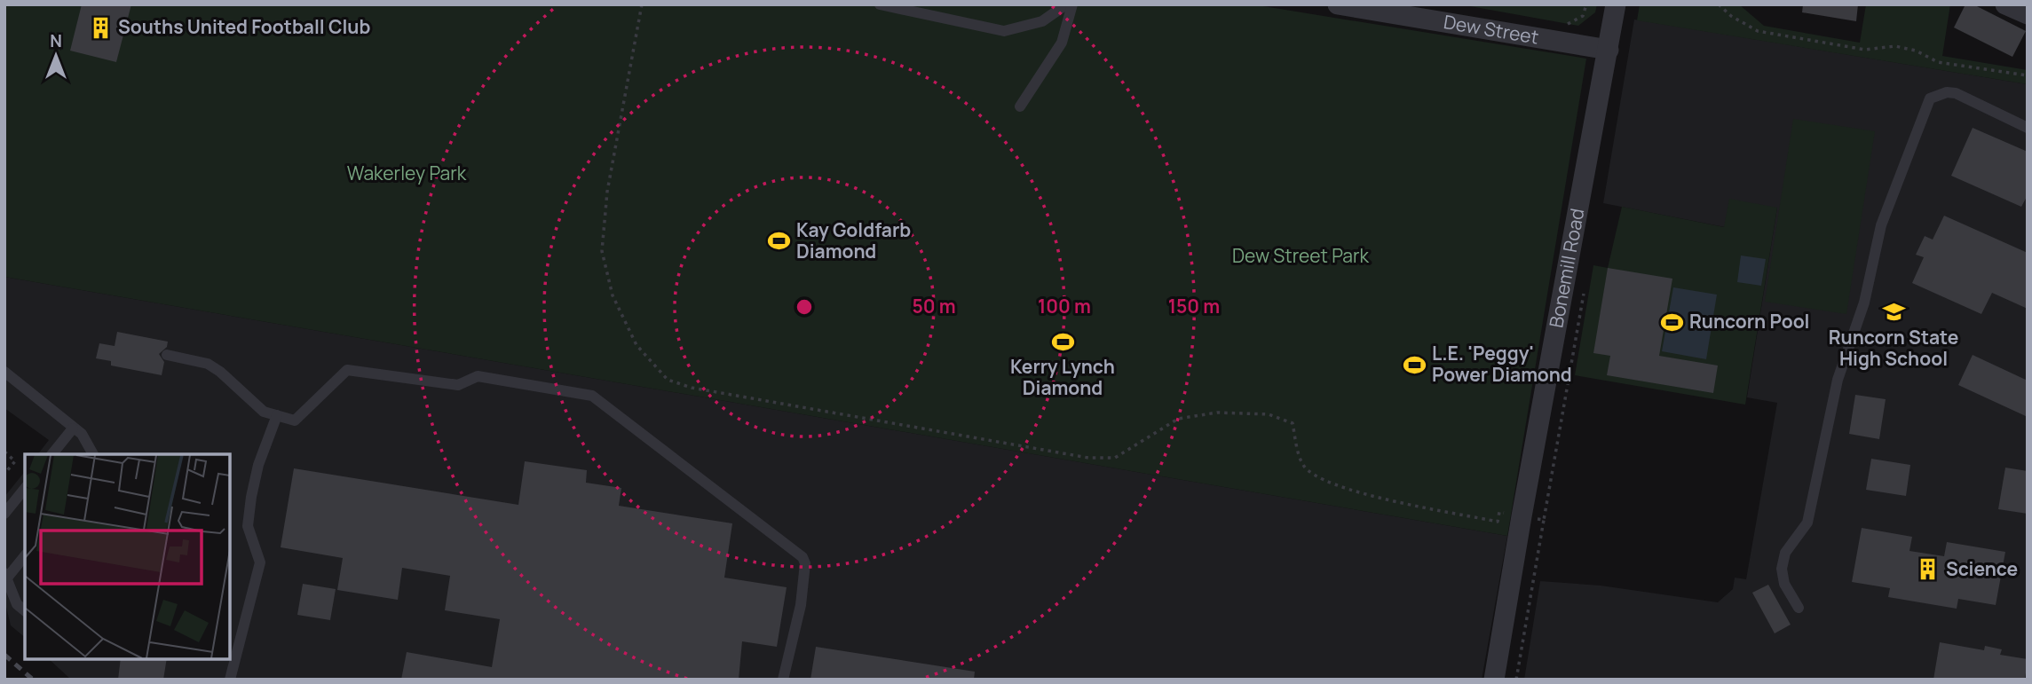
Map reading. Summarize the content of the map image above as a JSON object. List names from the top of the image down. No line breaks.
{"streets":{"street":["Dew Street","Bonemill Road"]},"crossings":[["Dew Street","Bonemill Road"]],"parks":["Wakerley Park","Dew Street Park"],"places":{"building":["Souths United Football Club","Science"],"sports":["Kay Goldfarb Diamond","Runcorn Pool","Kerry Lynch Diamond","L.E. 'Peggy' Power Diamond"],"school or university":["Runcorn State High School"]},"north":"top","rings":["50 m","100 m","150 m"]}
